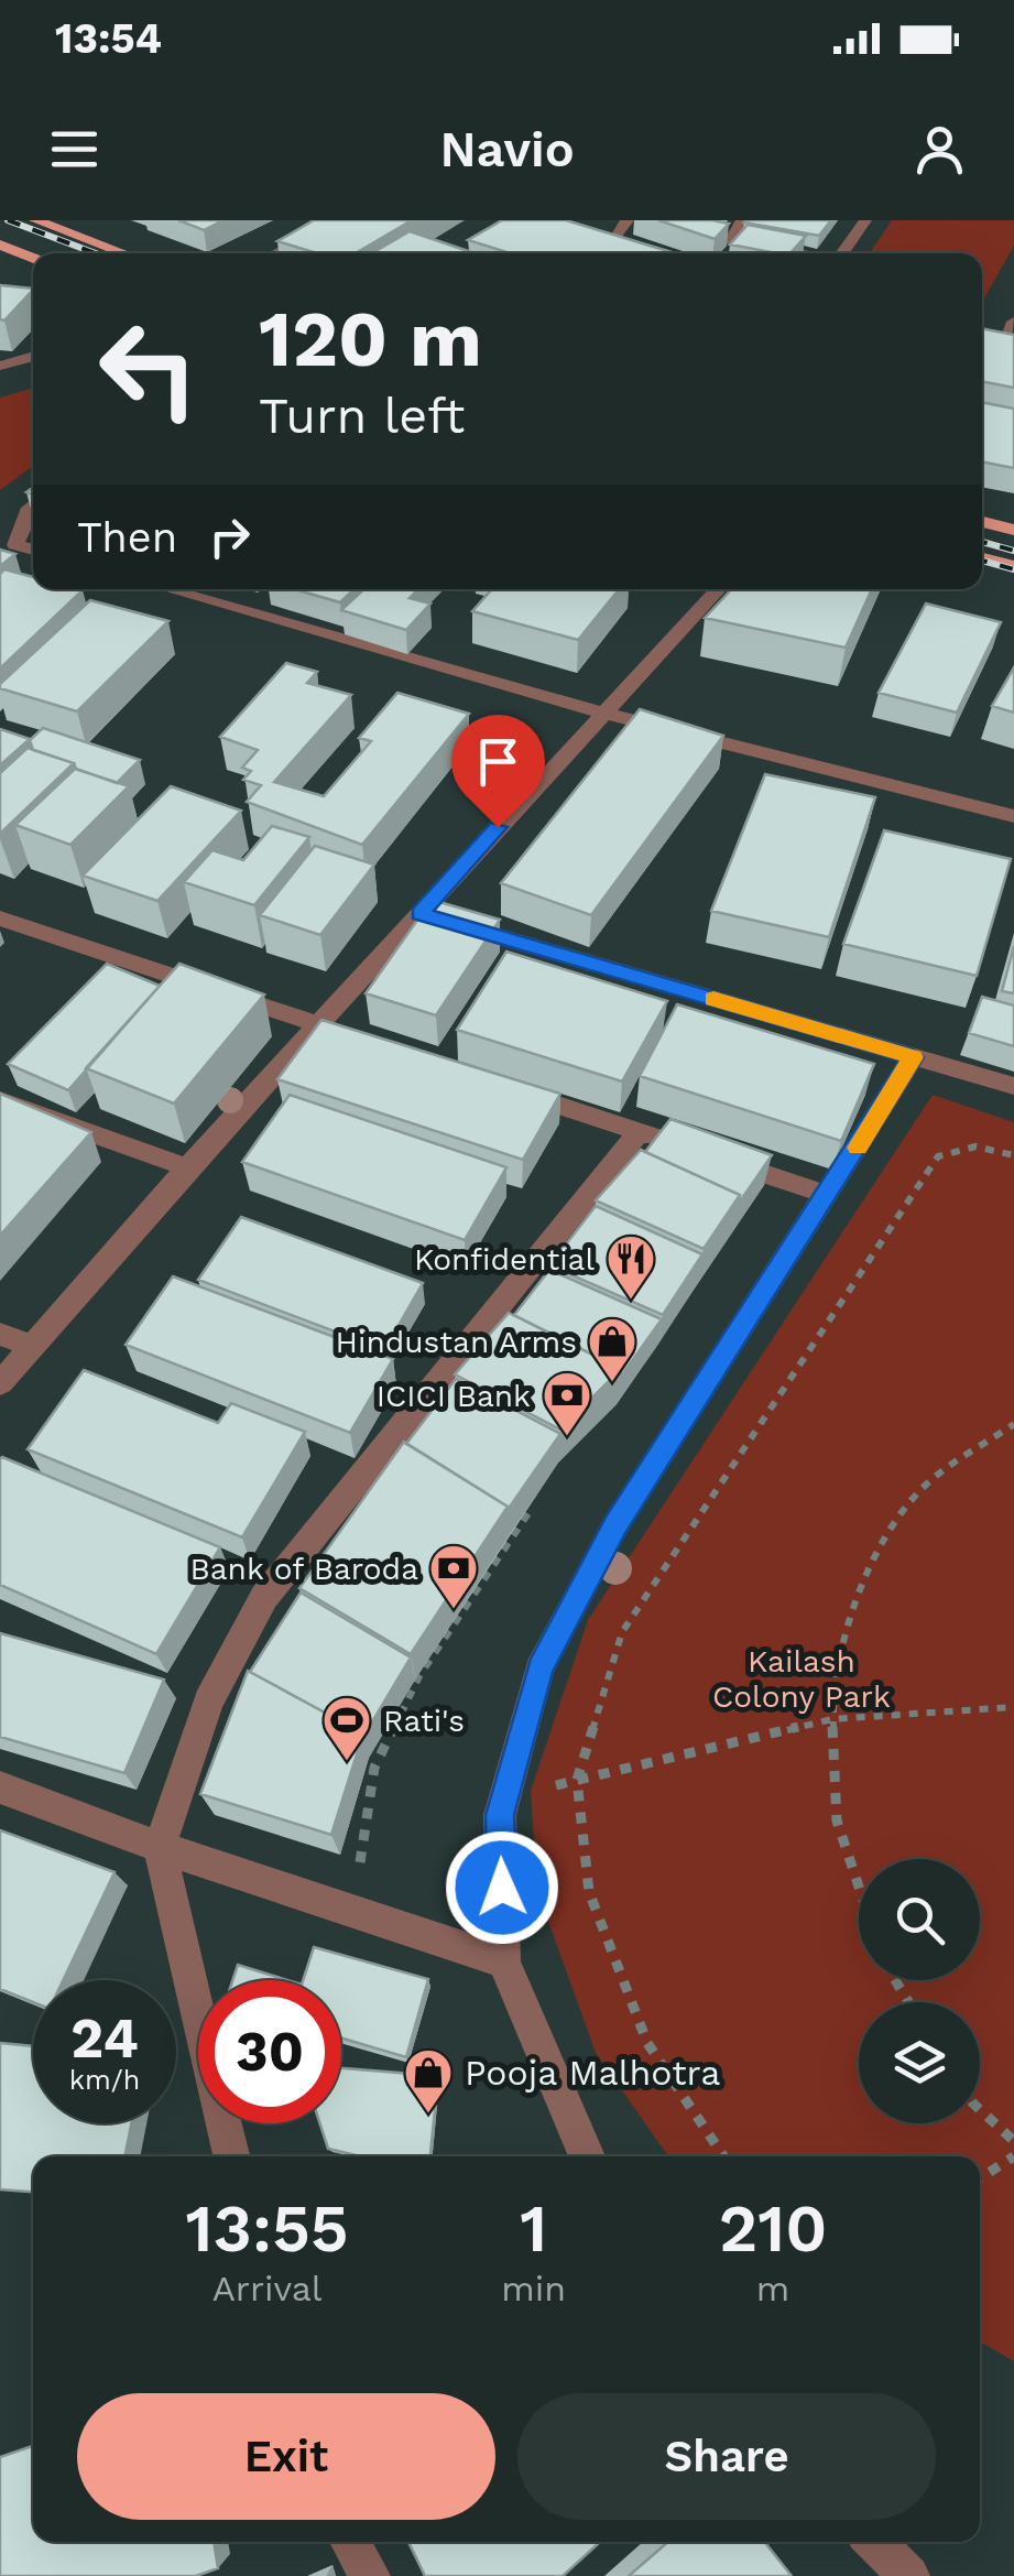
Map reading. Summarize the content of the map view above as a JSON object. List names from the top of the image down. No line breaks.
{"parks":["Kailash Colony Park"],"places":{"restaurant":["Konfidential"],"shop":["Hindustan Arms","Pooja Malhotra"],"bank":["ICICI Bank","Bank of Baroda"],"sports":["Rati's"]},"page":{"status":"13:54","header":"Navio","turn":["120 m","Turn left"],"then":"Then","speed":"24 km/h","limit":"30","eta":["13:55","Arrival","1","min","210","m"],"buttons":["Exit","Share"]}}
